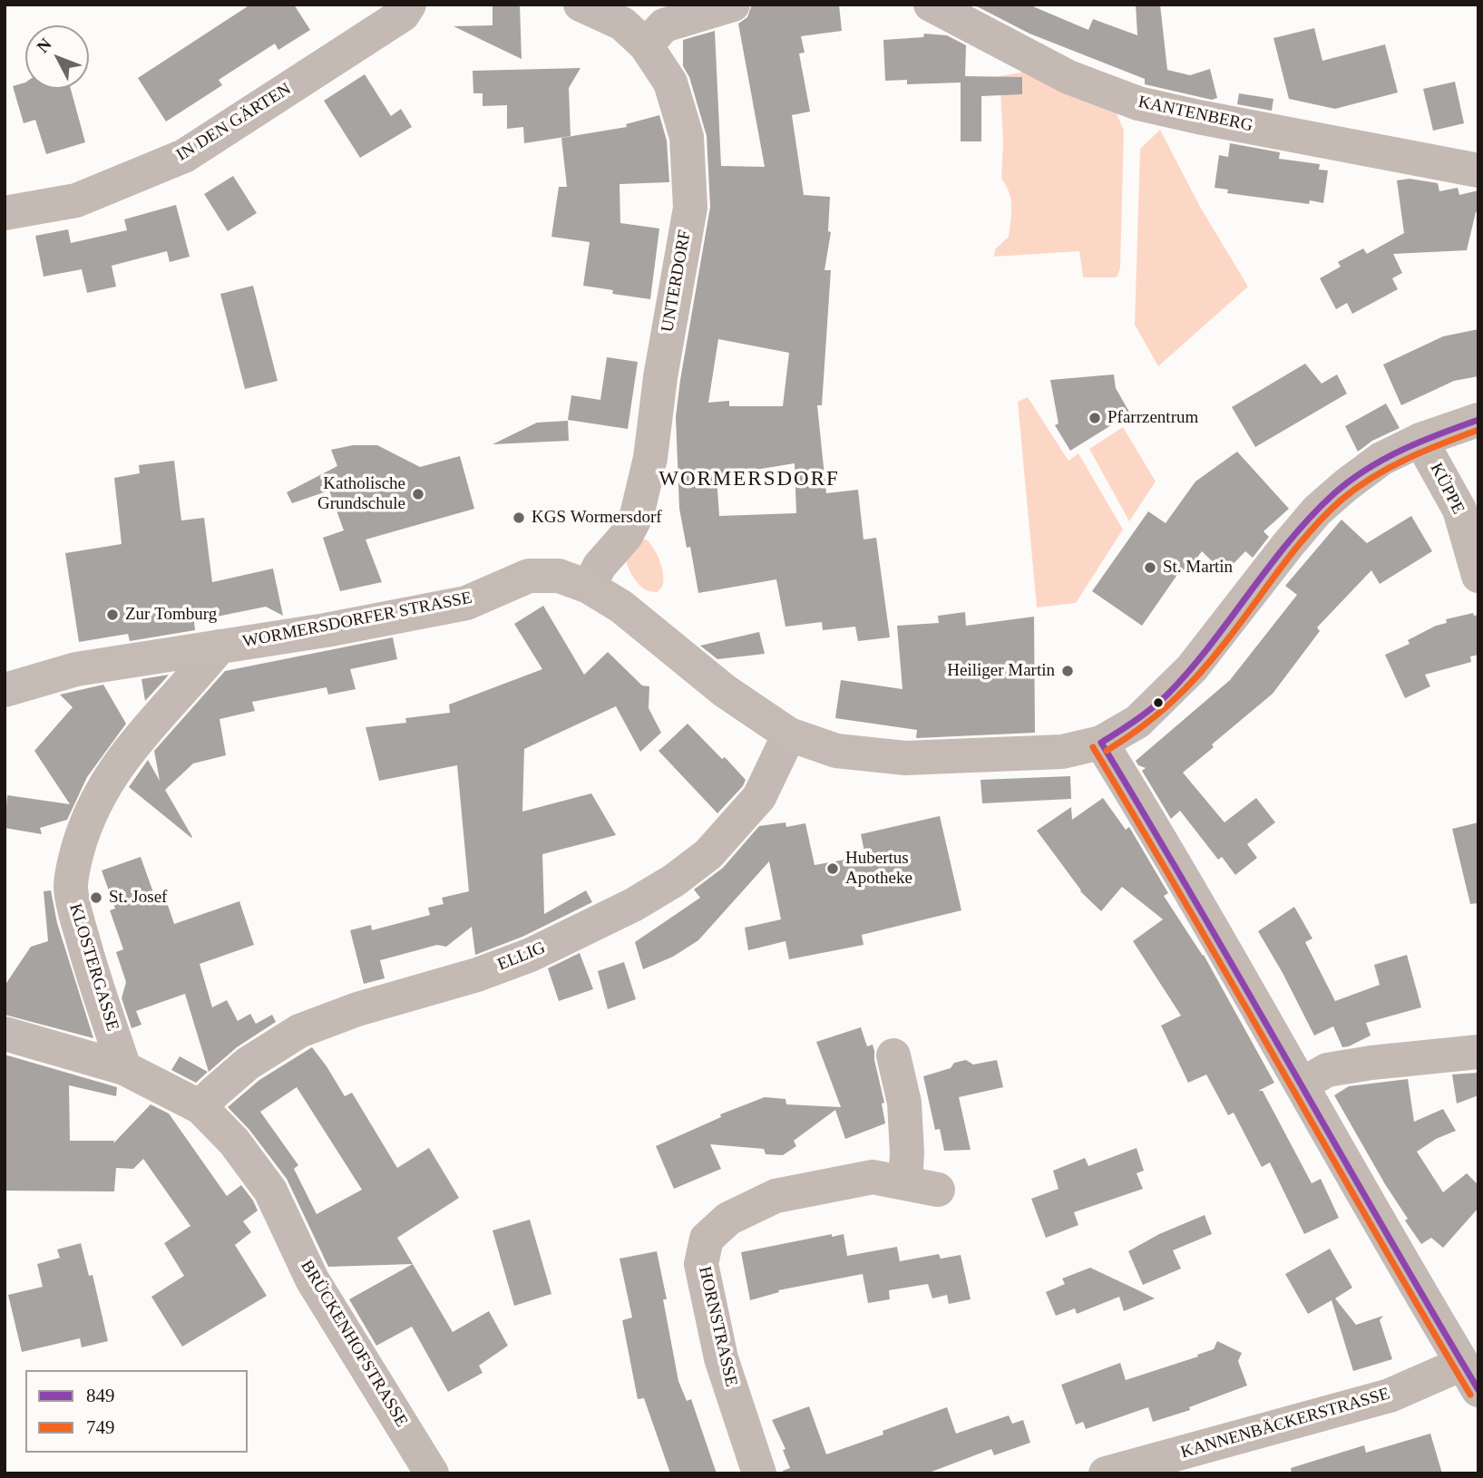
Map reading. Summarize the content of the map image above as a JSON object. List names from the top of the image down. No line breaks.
{"streets":{"main road":["WORMERSDORFER STRASSE"],"street":["KANTENBERG","IN DEN GÄRTEN","UNTERDORF","KÜPPE","ELLIG","KLOSTERGASSE","HORNSTRASSE","BRÜCKENHOFSTRASSE","KANNENBÄCKERSTRASSE"]},"crossings":[["UNTERDORF","WORMERSDORFER STRASSE"],["KÜPPE","WORMERSDORFER STRASSE"],["WORMERSDORFER STRASSE","ELLIG"],["WORMERSDORFER STRASSE","KLOSTERGASSE"],["ELLIG","BRÜCKENHOFSTRASSE"],["KLOSTERGASSE","BRÜCKENHOFSTRASSE"]],"districts":["WORMERSDORF"],"places":["Pfarrzentrum","Katholische Grundschule","KGS Wormersdorf","St. Martin","Zur Tomburg","Heiliger Martin","Hubertus Apotheke","St. Josef"],"lines":["transit line 849","transit line 749"],"legend":["849","749"],"north":"top left"}
